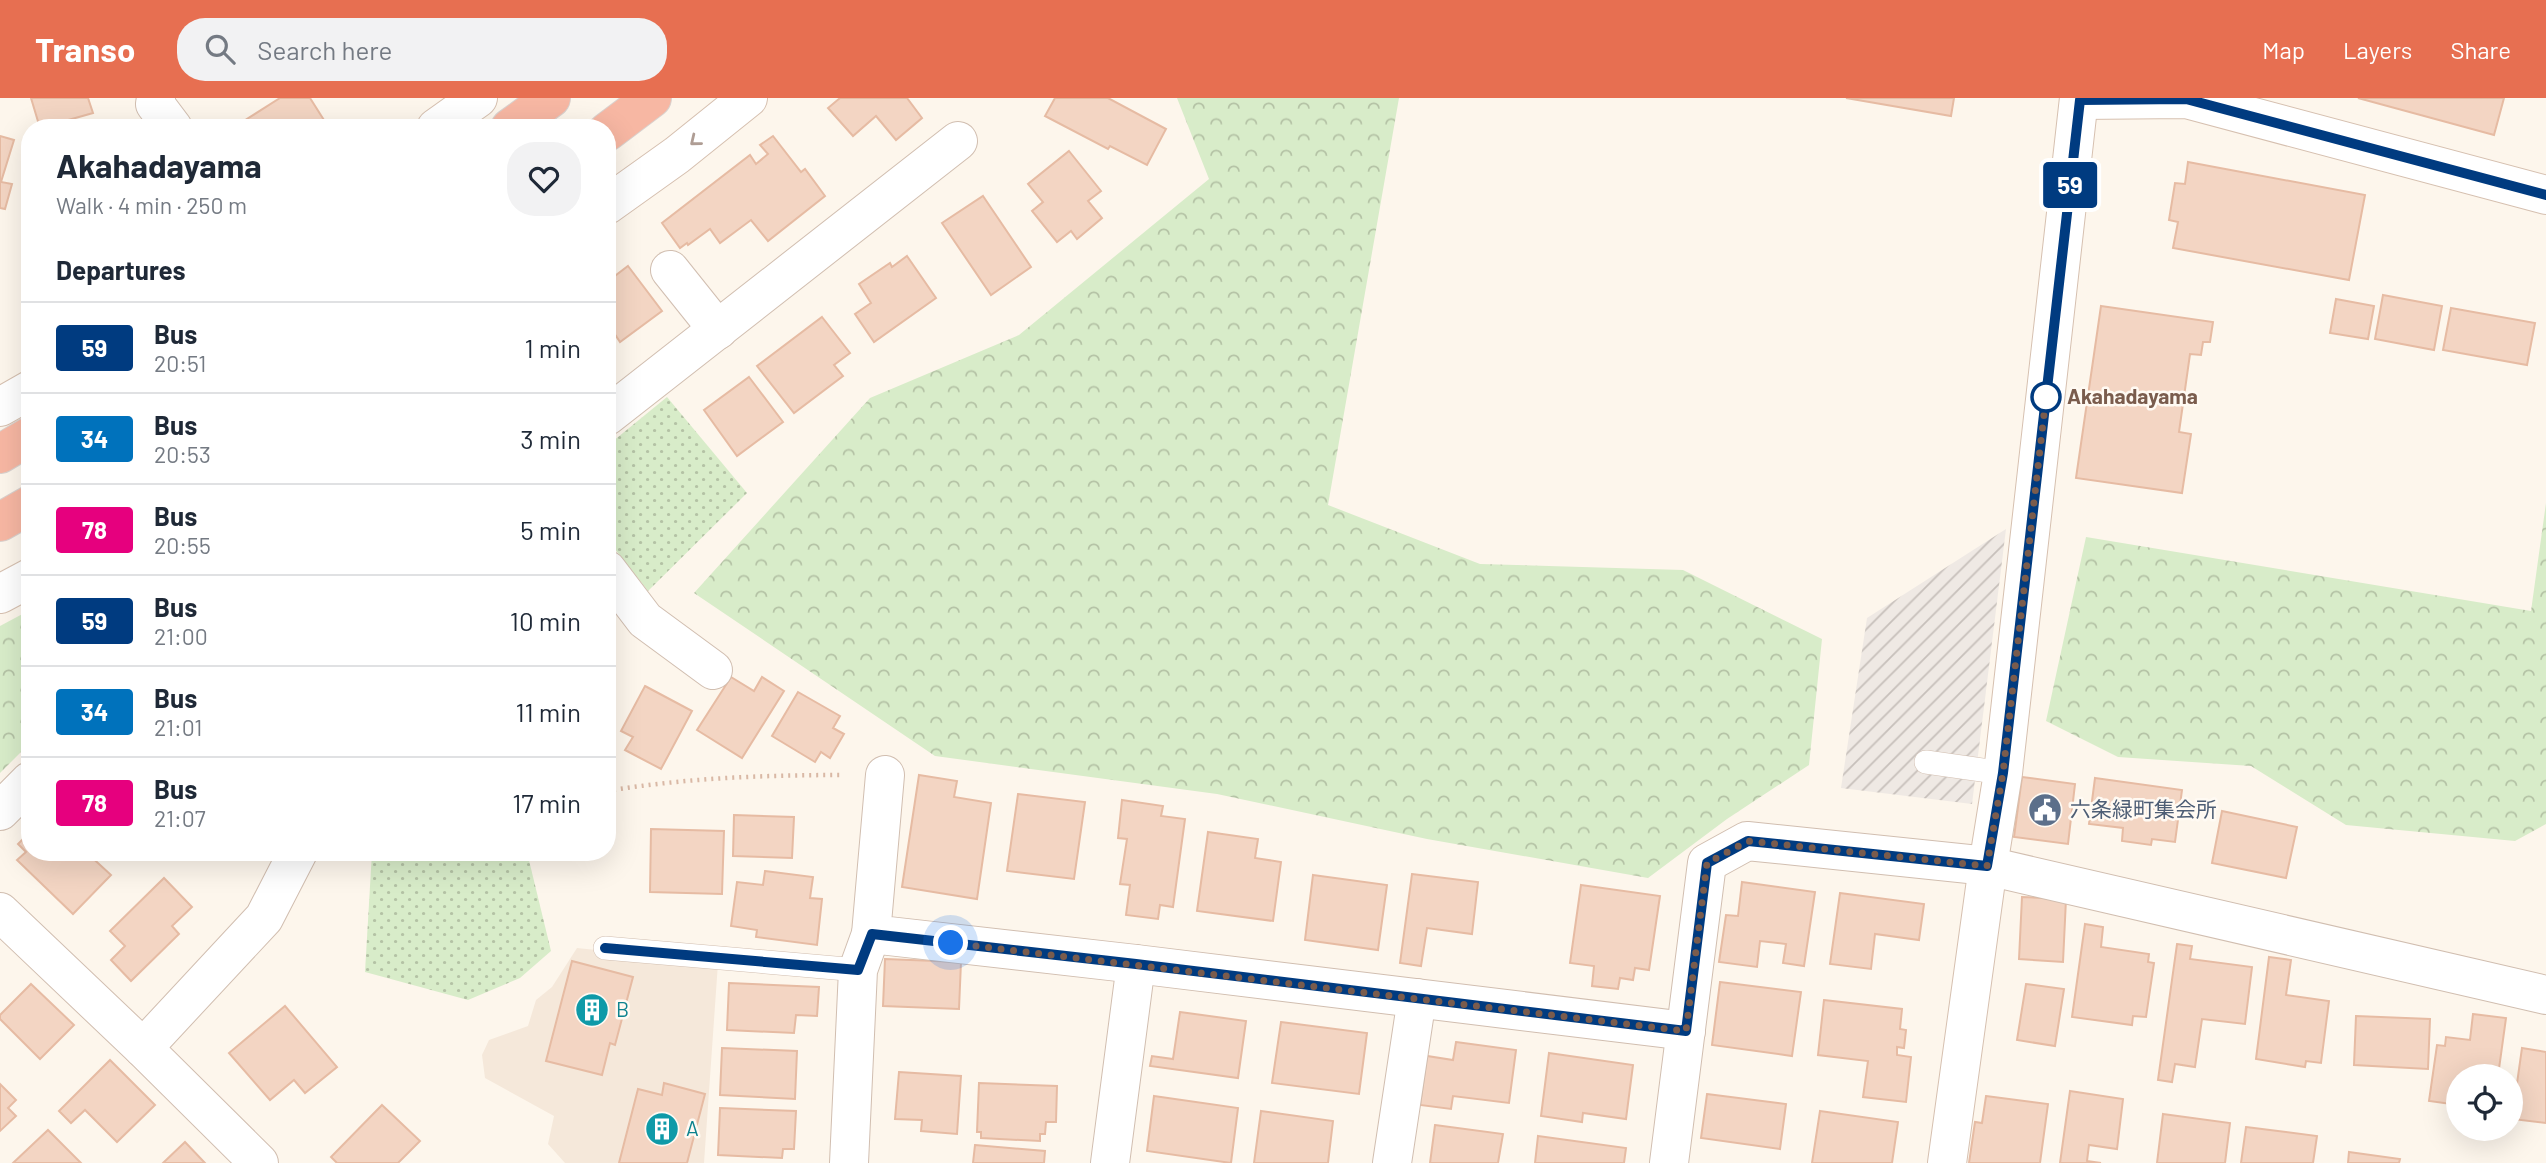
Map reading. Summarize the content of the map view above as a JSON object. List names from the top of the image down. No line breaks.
{"places":{"other":["Akahadayama"],"public building":["六条緑町集会所"],"building":["B","A"]},"lines":["bus line 59"],"page":{"header":"Transo","search":"Search here","nav":["Map","Layers","Share"],"on_map":"59","heading":[["Akahadayama","Walk · 4 min · 250 m"],"Departures"],"list":[{"mark":"59","name":"Bus","note":"20:51","value":"1 min"},{"mark":"34","name":"Bus","note":"20:53","value":"3 min"},{"mark":"78","name":"Bus","note":"20:55","value":"5 min"},{"mark":"59","name":"Bus","note":"21:00","value":"10 min"},{"mark":"34","name":"Bus","note":"21:01","value":"11 min"},{"mark":"78","name":"Bus","note":"21:07","value":"17 min"}]}}
